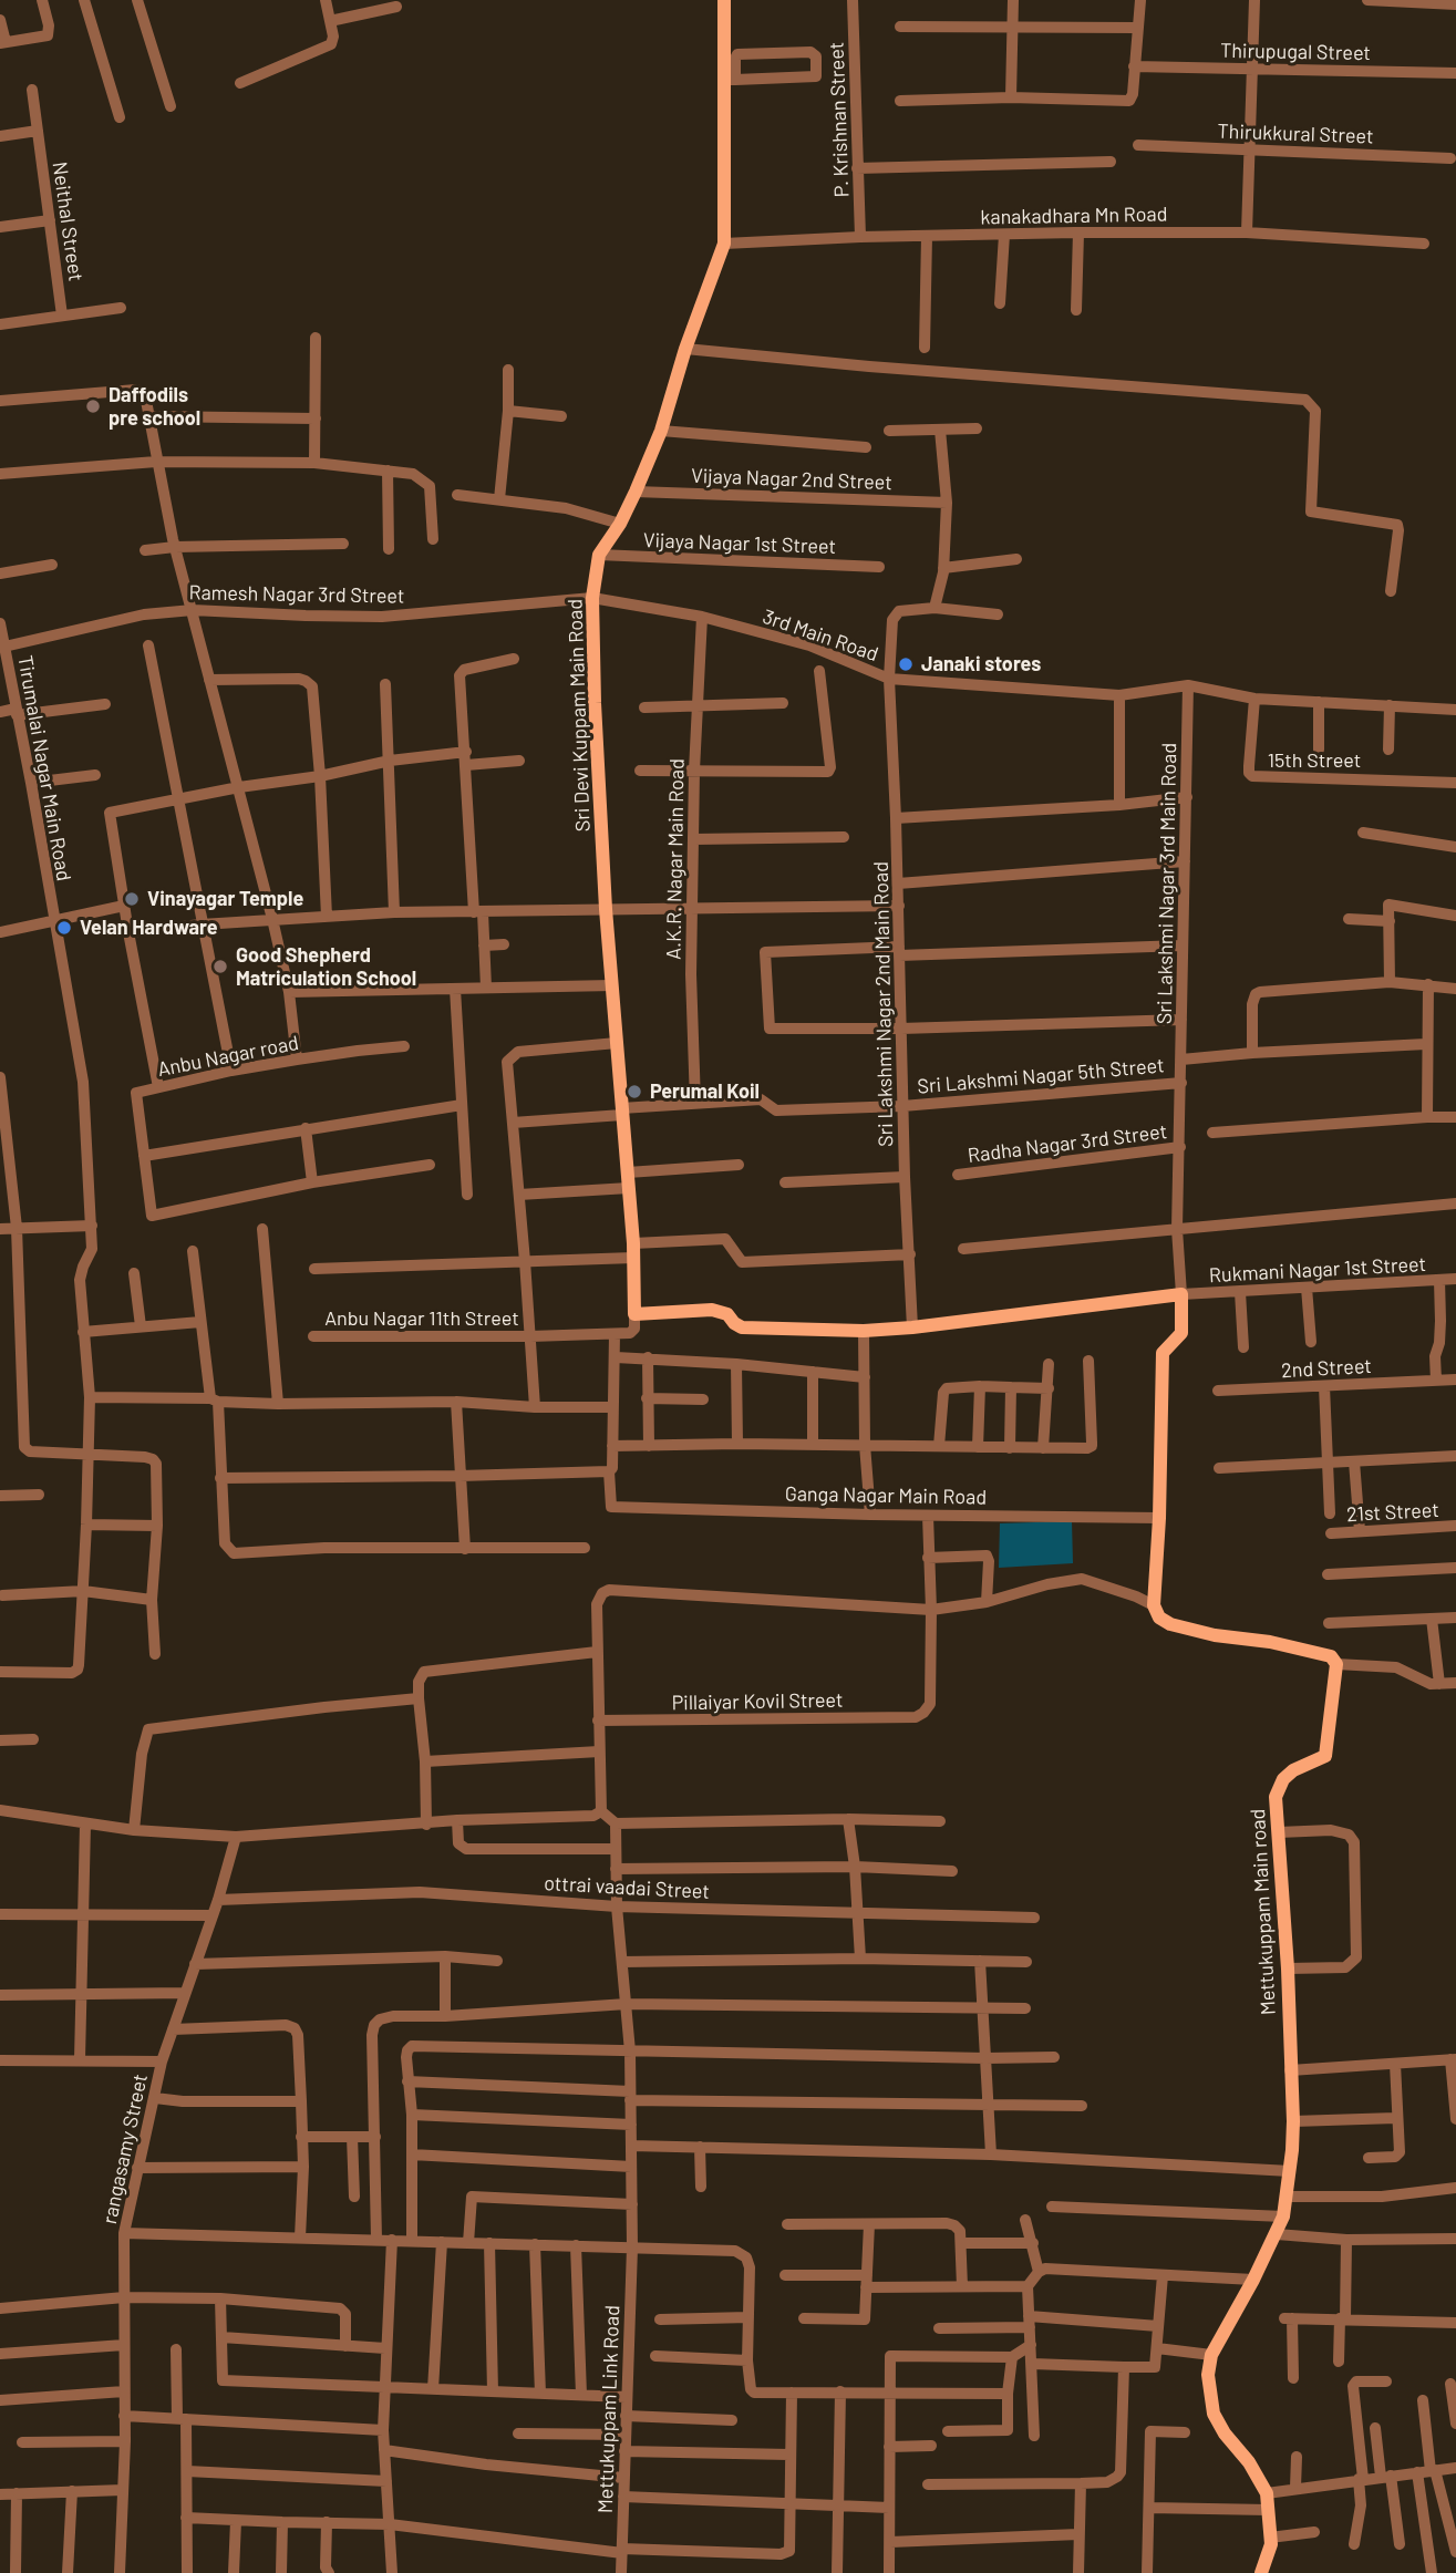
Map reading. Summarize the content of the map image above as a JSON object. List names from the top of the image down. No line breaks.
{"streets":{"main road":["Sri Devi Kuppam Main Road","Mettukuppam Main road"],"street":["Thirupugal Street","P. Krishnan Street","Thirukkural Street","kanakadhara Mn Road","Neithal Street","Vijaya Nagar 2nd Street","Vijaya Nagar 1st Street","Ramesh Nagar 3rd Street","3rd Main Road","15th Street","Tirumalai Nagar Main Road","A.K.R. Nagar Main Road","Sri Lakshmi Nagar 3rd Main Road","Sri Lakshmi Nagar 2nd Main Road","Anbu Nagar road","Sri Lakshmi Nagar 5th Street","Radha Nagar 3rd Street","Rukmani Nagar 1st Street","Anbu Nagar 11th Street","2nd Street","Ganga Nagar Main Road","21st Street","Pillaiyar Kovil Street","ottrai vaadai Street","rangasamy Street","Mettukuppam Link Road"]},"crossings":[["P. Krishnan Street","kanakadhara Mn Road"],["kanakadhara Mn Road","Sri Devi Kuppam Main Road"],["Vijaya Nagar 2nd Street","Sri Devi Kuppam Main Road"],["Vijaya Nagar 1st Street","Sri Devi Kuppam Main Road"],["Ramesh Nagar 3rd Street","3rd Main Road"],["Ramesh Nagar 3rd Street","Sri Devi Kuppam Main Road"],["Ramesh Nagar 3rd Street","Tirumalai Nagar Main Road"],["3rd Main Road","Sri Devi Kuppam Main Road"],["3rd Main Road","15th Street"],["3rd Main Road","A.K.R. Nagar Main Road"],["3rd Main Road","Sri Lakshmi Nagar 3rd Main Road"],["3rd Main Road","Sri Lakshmi Nagar 2nd Main Road"],["Sri Devi Kuppam Main Road","Sri Lakshmi Nagar 5th Street"],["A.K.R. Nagar Main Road","Sri Lakshmi Nagar 5th Street"],["Sri Lakshmi Nagar 3rd Main Road","Sri Lakshmi Nagar 5th Street"],["Sri Lakshmi Nagar 3rd Main Road","Radha Nagar 3rd Street"],["Sri Lakshmi Nagar 3rd Main Road","Rukmani Nagar 1st Street"],["Sri Lakshmi Nagar 2nd Main Road","Sri Lakshmi Nagar 5th Street"],["ottrai vaadai Street","rangasamy Street"],["ottrai vaadai Street","Mettukuppam Link Road"]],"places":["Daffodils pre school","Janaki stores","Vinayagar Temple","Velan Hardware","Good Shepherd Matriculation School","Perumal Koil"]}
